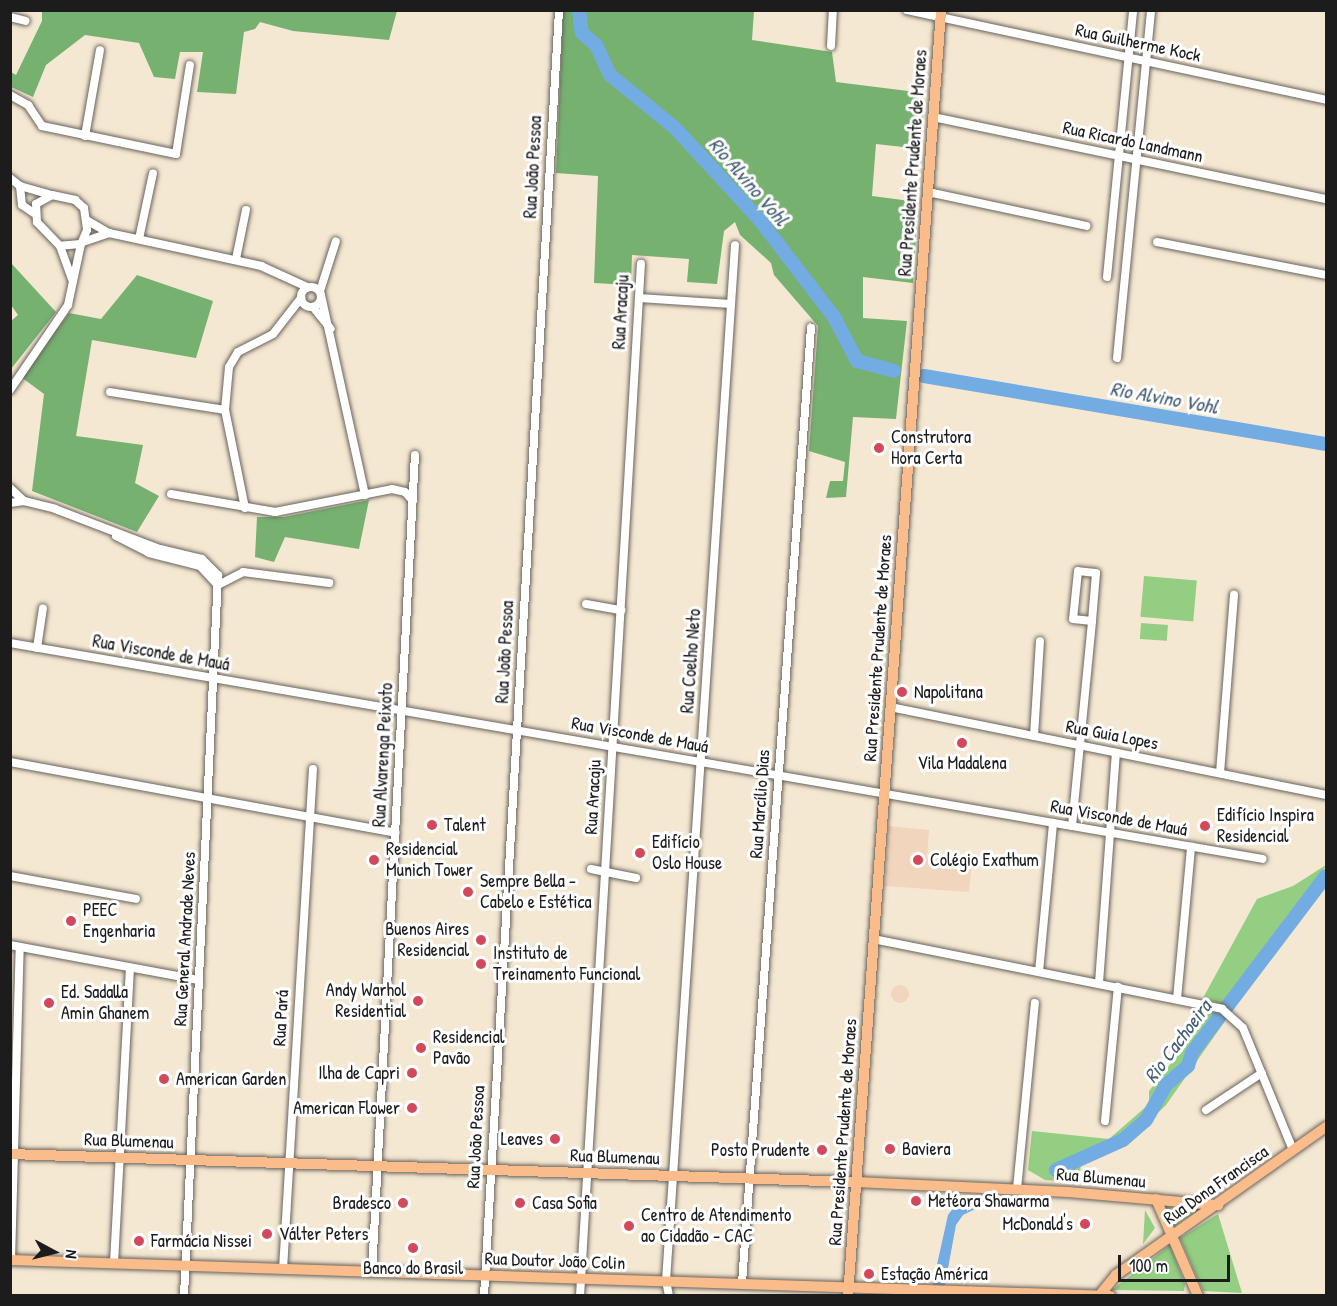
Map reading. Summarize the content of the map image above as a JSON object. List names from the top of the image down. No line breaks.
{"streets":{"main road":["Rua Presidente Prudente de Moraes","Rua Blumenau","Rua Dona Francisca","Rua Doutor João Colin"],"street":["Rua Guilherme Kock","Rua Ricardo Landmann","Rua João Pessoa","Rua Aracaju","Rua Visconde de Mauá","Rua Coelho Neto","Rua Guia Lopes","Rua Alvarenga Peixoto","Rua Marcílio Dias","Rua General Andrade Neves","Rua Pará"]},"crossings":[["Rua Guilherme Kock","Rua Presidente Prudente de Moraes"],["Rua Ricardo Landmann","Rua Presidente Prudente de Moraes"],["Rua Presidente Prudente de Moraes","Rua Visconde de Mauá"],["Rua Presidente Prudente de Moraes","Rua Guia Lopes"],["Rua Presidente Prudente de Moraes","Rua Blumenau"],["Rua Presidente Prudente de Moraes","Rua Doutor João Colin"],["Rua João Pessoa","Rua Visconde de Mauá"],["Rua João Pessoa","Rua Blumenau"],["Rua João Pessoa","Rua Doutor João Colin"],["Rua Aracaju","Rua Visconde de Mauá"],["Rua Aracaju","Rua Blumenau"],["Rua Aracaju","Rua Doutor João Colin"],["Rua Visconde de Mauá","Rua Coelho Neto"],["Rua Visconde de Mauá","Rua Alvarenga Peixoto"],["Rua Visconde de Mauá","Rua Marcílio Dias"],["Rua Visconde de Mauá","Rua General Andrade Neves"],["Rua Coelho Neto","Rua Blumenau"],["Rua Coelho Neto","Rua Doutor João Colin"],["Rua Alvarenga Peixoto","Rua Blumenau"],["Rua Alvarenga Peixoto","Rua Doutor João Colin"],["Rua Marcílio Dias","Rua Blumenau"],["Rua Marcílio Dias","Rua Doutor João Colin"],["Rua General Andrade Neves","Rua Blumenau"],["Rua General Andrade Neves","Rua Doutor João Colin"],["Rua Pará","Rua Blumenau"],["Rua Pará","Rua Doutor João Colin"],["Rua Blumenau","Rua Dona Francisca"],["Rua Dona Francisca","Rua Doutor João Colin"]],"water":["Rio Alvino Vohl","Rio Cachoeira"],"places":["Construtora Hora Certa","Napolitana","Vila Madalena","Talent","Edifício Inspira Residencial","Edifício Oslo House","Residencial Munich Tower","Colégio Exathum","Sempre Bella - Cabelo e Estética","PEEC Engenharia","Buenos Aires Residencial","Instituto de Treinamento Funcional","Andy Warhol Residential","Ed. Sadalla Amin Ghanem","Residencial Pavão","Ilha de Capri","American Garden","American Flower","Leaves","Baviera","Posto Prudente","Metéora Shawarma","Bradesco","Casa Sofia","McDonald's","Centro de Atendimento ao Cidadão - CAC","Válter Peters","Farmácia Nissei","Banco do Brasil","Estação América"],"scale_bar":"100 m","north":"right"}
